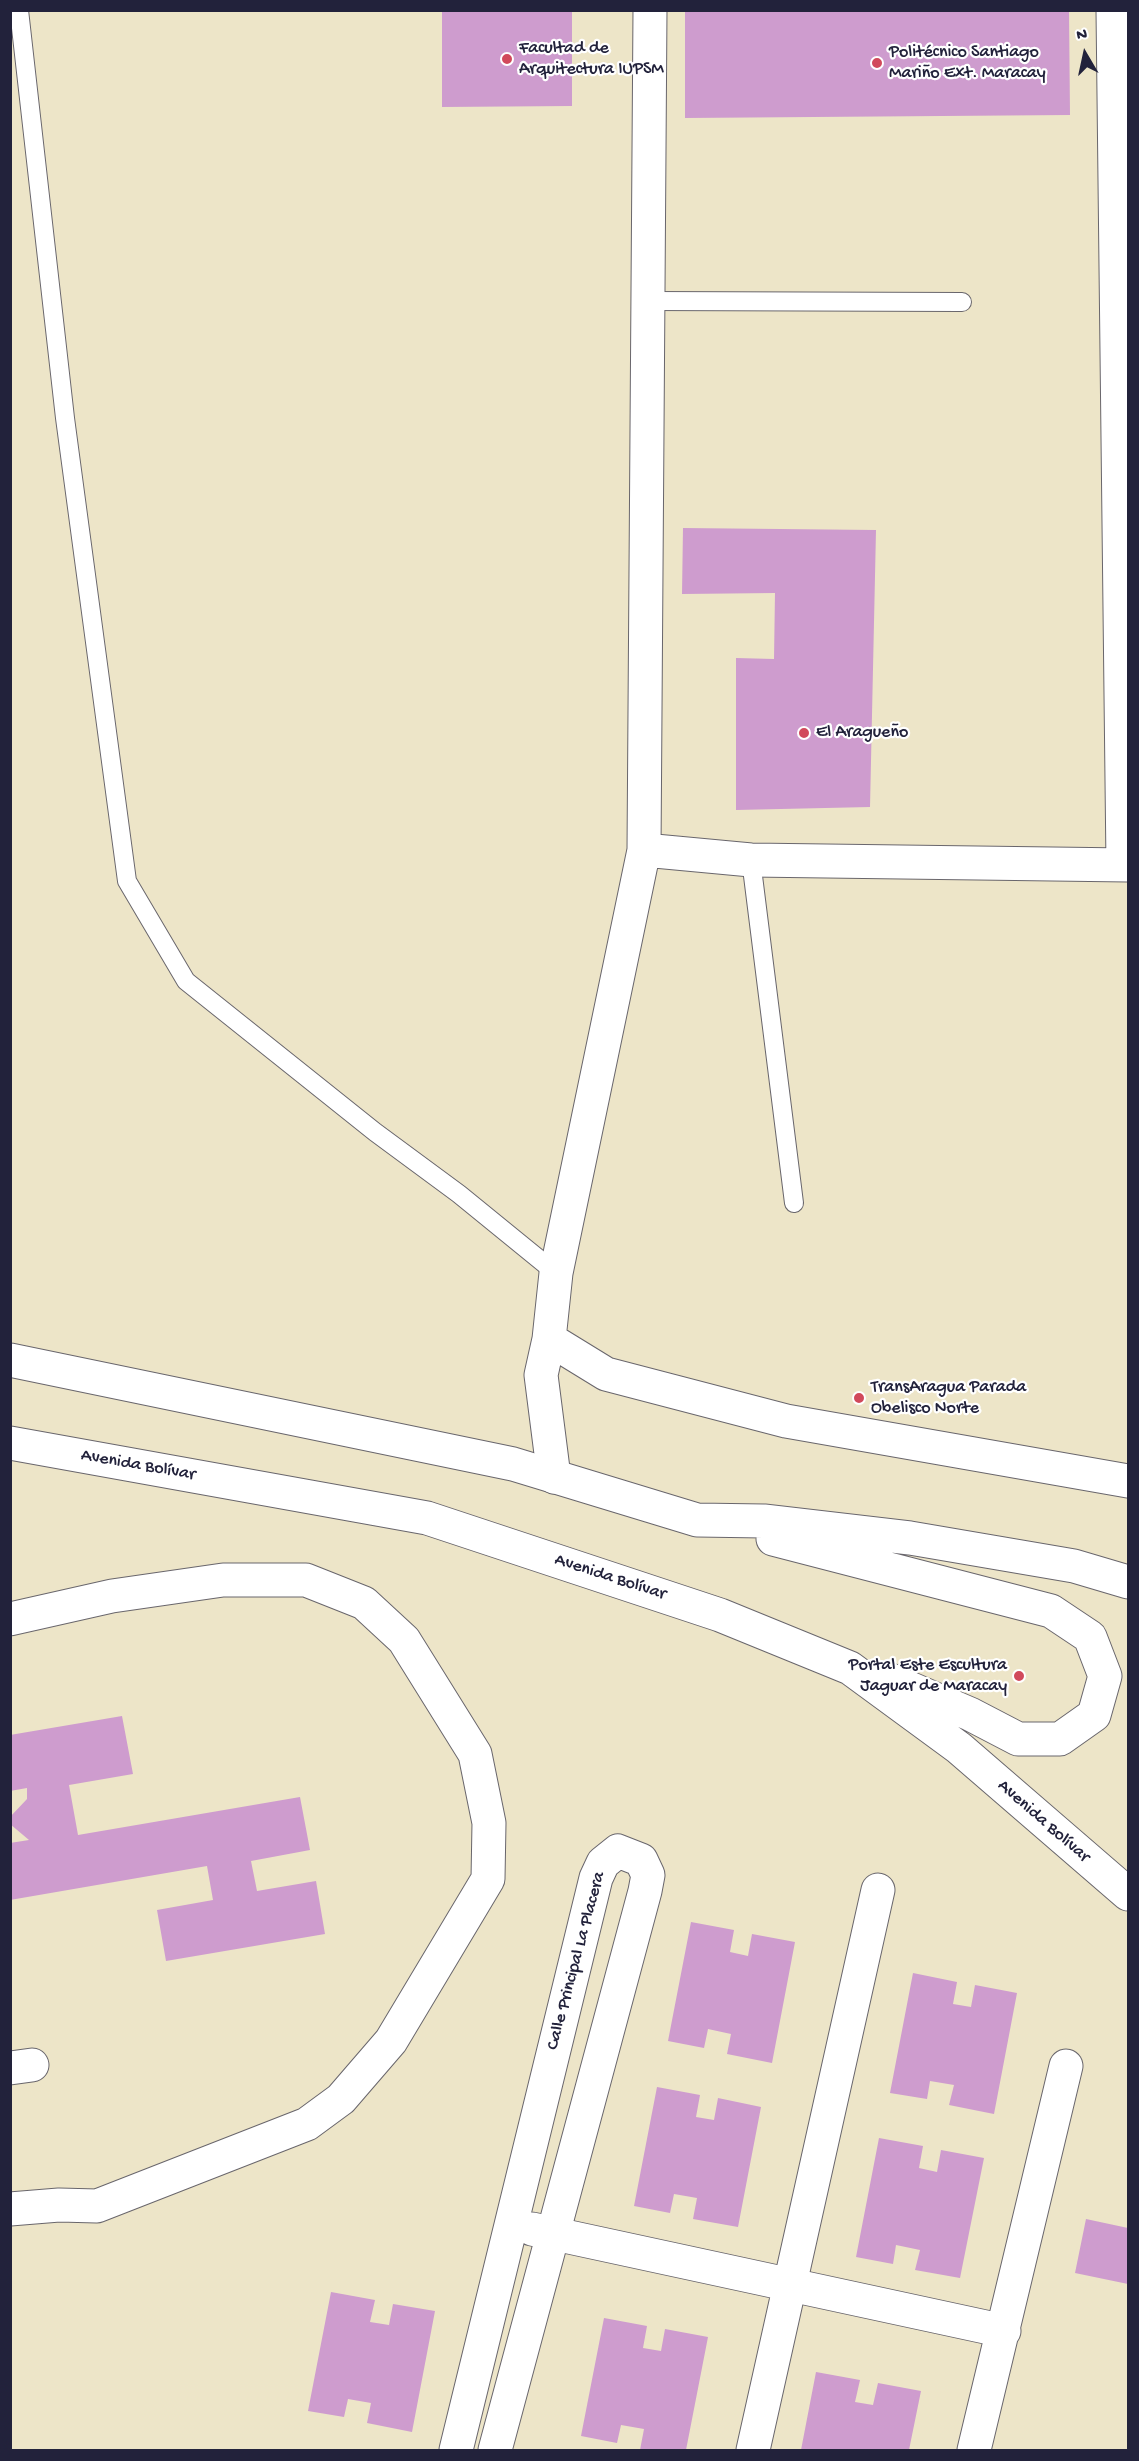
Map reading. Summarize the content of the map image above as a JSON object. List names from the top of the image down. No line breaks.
{"streets":{"street":["Avenida Bolívar","Calle Principal La Placera"]},"places":["Facultad de Arquitectura IUPSM","Politécnico Santiago Mariño Ext. Maracay","El Aragueño","TransAragua Parada Obelisco Norte","Portal Este Escultura Jaguar de Maracay"],"north":"top"}
